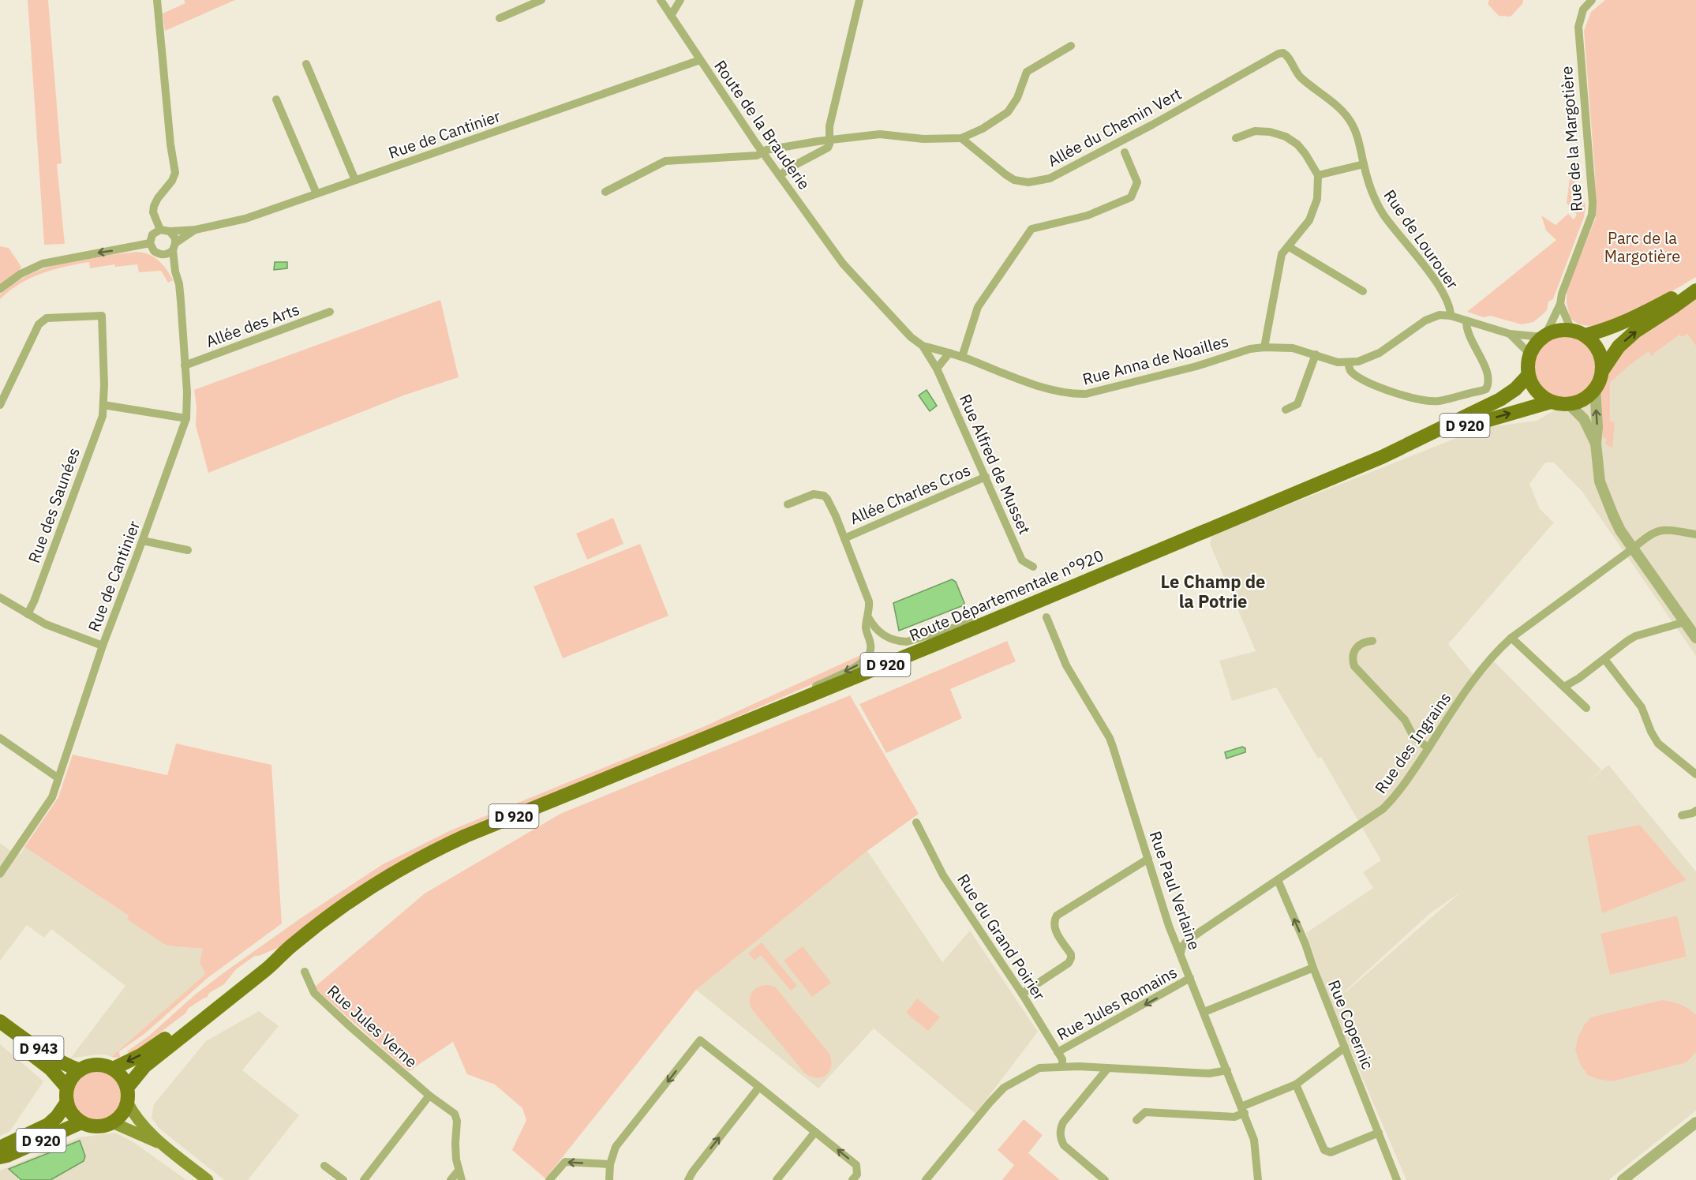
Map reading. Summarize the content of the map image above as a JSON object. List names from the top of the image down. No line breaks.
{"streets":{"main road":["D 920","Route Départementale n°920","D 943"],"street":["Route de la Brauderie","Allée du Chemin Vert","Rue de Cantinier","Rue de la Margotière","Rue de Lourouer","Allée des Arts","Rue Anna de Noailles","Rue Alfred de Musset","Allée Charles Cros","Rue des Saunées","Rue des Ingrains","Rue Paul Verlaine","Rue du Grand Poirier","Rue Jules Romains","Rue Copernic","Rue Jules Verne"]},"crossings":[["Route de la Brauderie","Rue de Cantinier"],["Route de la Brauderie","Rue Alfred de Musset"],["Allée du Chemin Vert","Rue de Lourouer"],["Rue de Cantinier","Allée des Arts"],["Rue de la Margotière","D 920"],["Rue Anna de Noailles","Rue Alfred de Musset"],["D 920","Route Départementale n°920"],["D 920","D 943"],["Rue Alfred de Musset","Allée Charles Cros"],["Rue des Ingrains","Rue Paul Verlaine"],["Rue des Ingrains","Rue Copernic"],["Rue Paul Verlaine","Rue Jules Romains"],["Rue du Grand Poirier","Rue Jules Romains"]],"one_way":["Rue Jules Romains"],"districts":["Le Champ de la Potrie"],"parks":["Parc de la Margotière"]}
